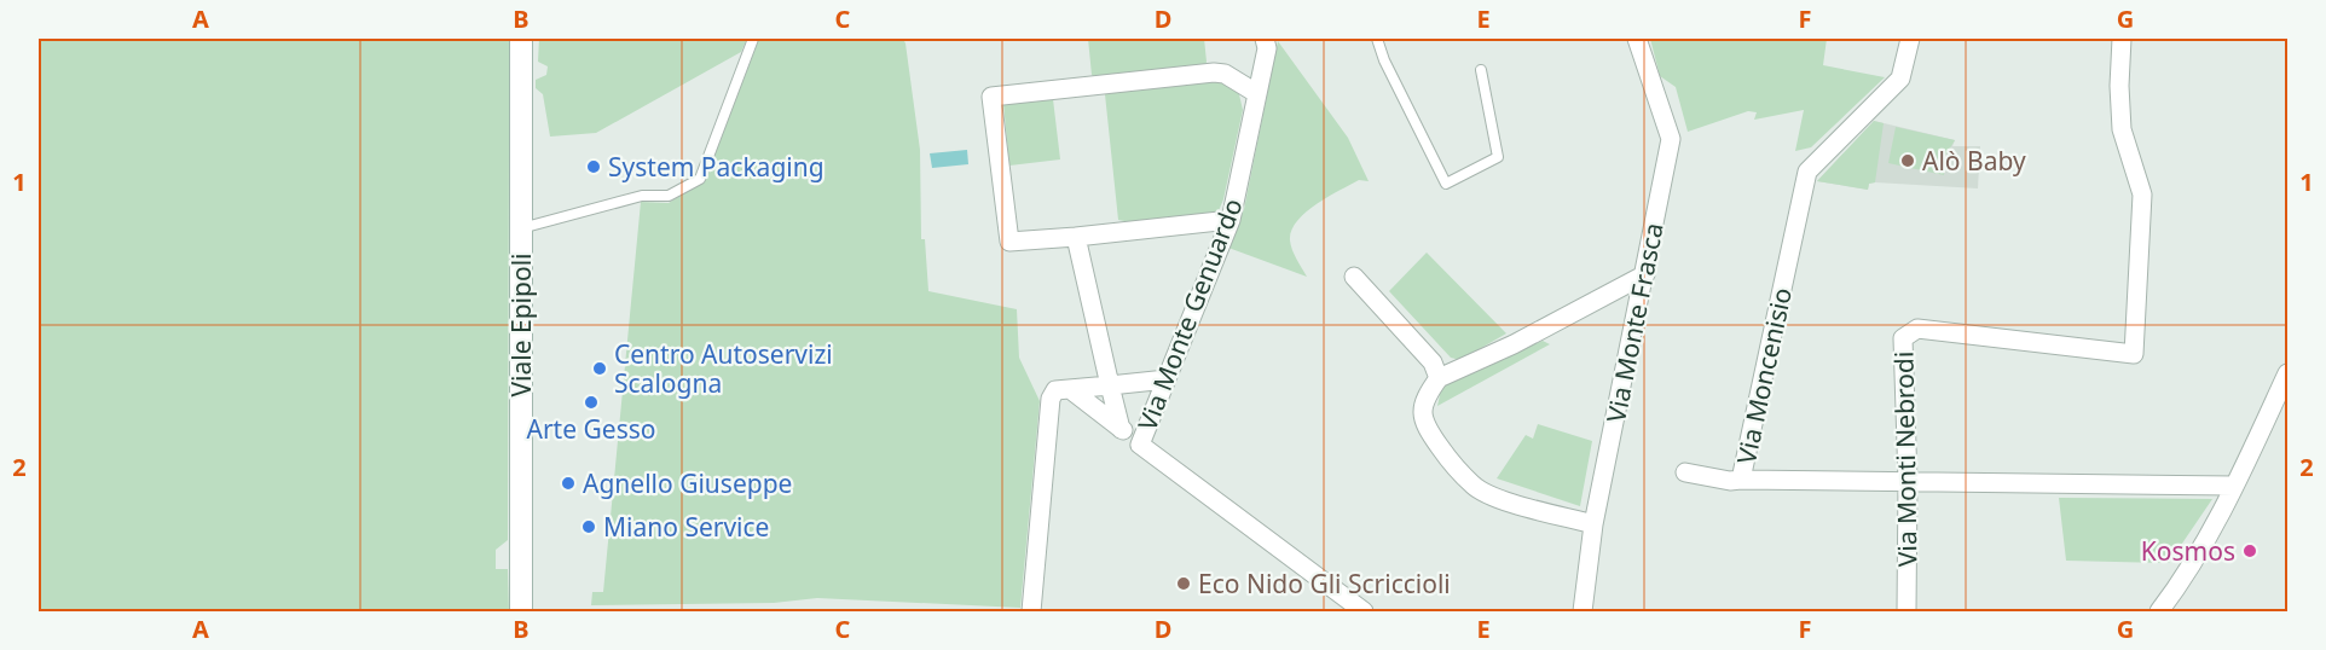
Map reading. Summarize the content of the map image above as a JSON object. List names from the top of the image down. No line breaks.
{"streets":{"main road":["Viale Epipoli"],"street":["Via Monte Genuardo","Via Monte Frasca","Via Moncenisio","Via Monti Nebrodi"]},"crossings":[["Via Moncenisio","Via Monti Nebrodi"]],"places":["Alò Baby","System Packaging","Centro Autoservizi Scalogna","Arte Gesso","Agnello Giuseppe","Miano Service","Kosmos","Eco Nido Gli Scriccioli"],"grid":{"columns":["A","B","C","D","E","F","G"],"rows":["1","2"]}}
